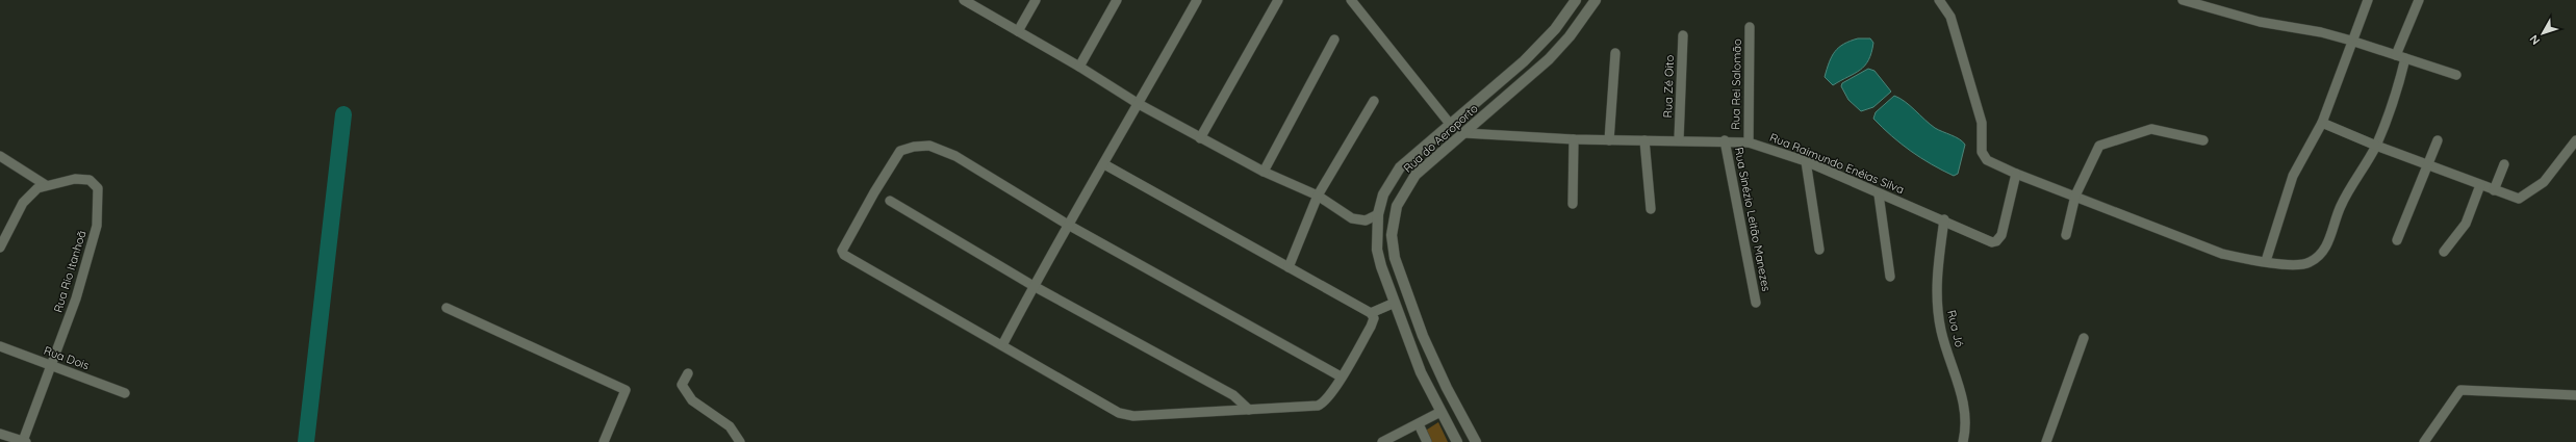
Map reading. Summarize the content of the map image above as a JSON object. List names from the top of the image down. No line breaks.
{"streets":{"main road":["Rua do Aeroporto"],"street":["Rua Rei Salomão","Rua Zé Oito","Rua Raimundo Enéias Silva","Rua Sinézio Leitão Manezes","Rua Rio Itanhoã","Rua Jó","Rua Dois"]},"crossings":[["Rua Rei Salomão","Rua Raimundo Enéias Silva"],["Rua Zé Oito","Rua Raimundo Enéias Silva"],["Rua do Aeroporto","Rua Raimundo Enéias Silva"],["Rua Raimundo Enéias Silva","Rua Sinézio Leitão Manezes"],["Rua Raimundo Enéias Silva","Rua Jó"],["Rua Rio Itanhoã","Rua Dois"]],"north":"bottom left"}
